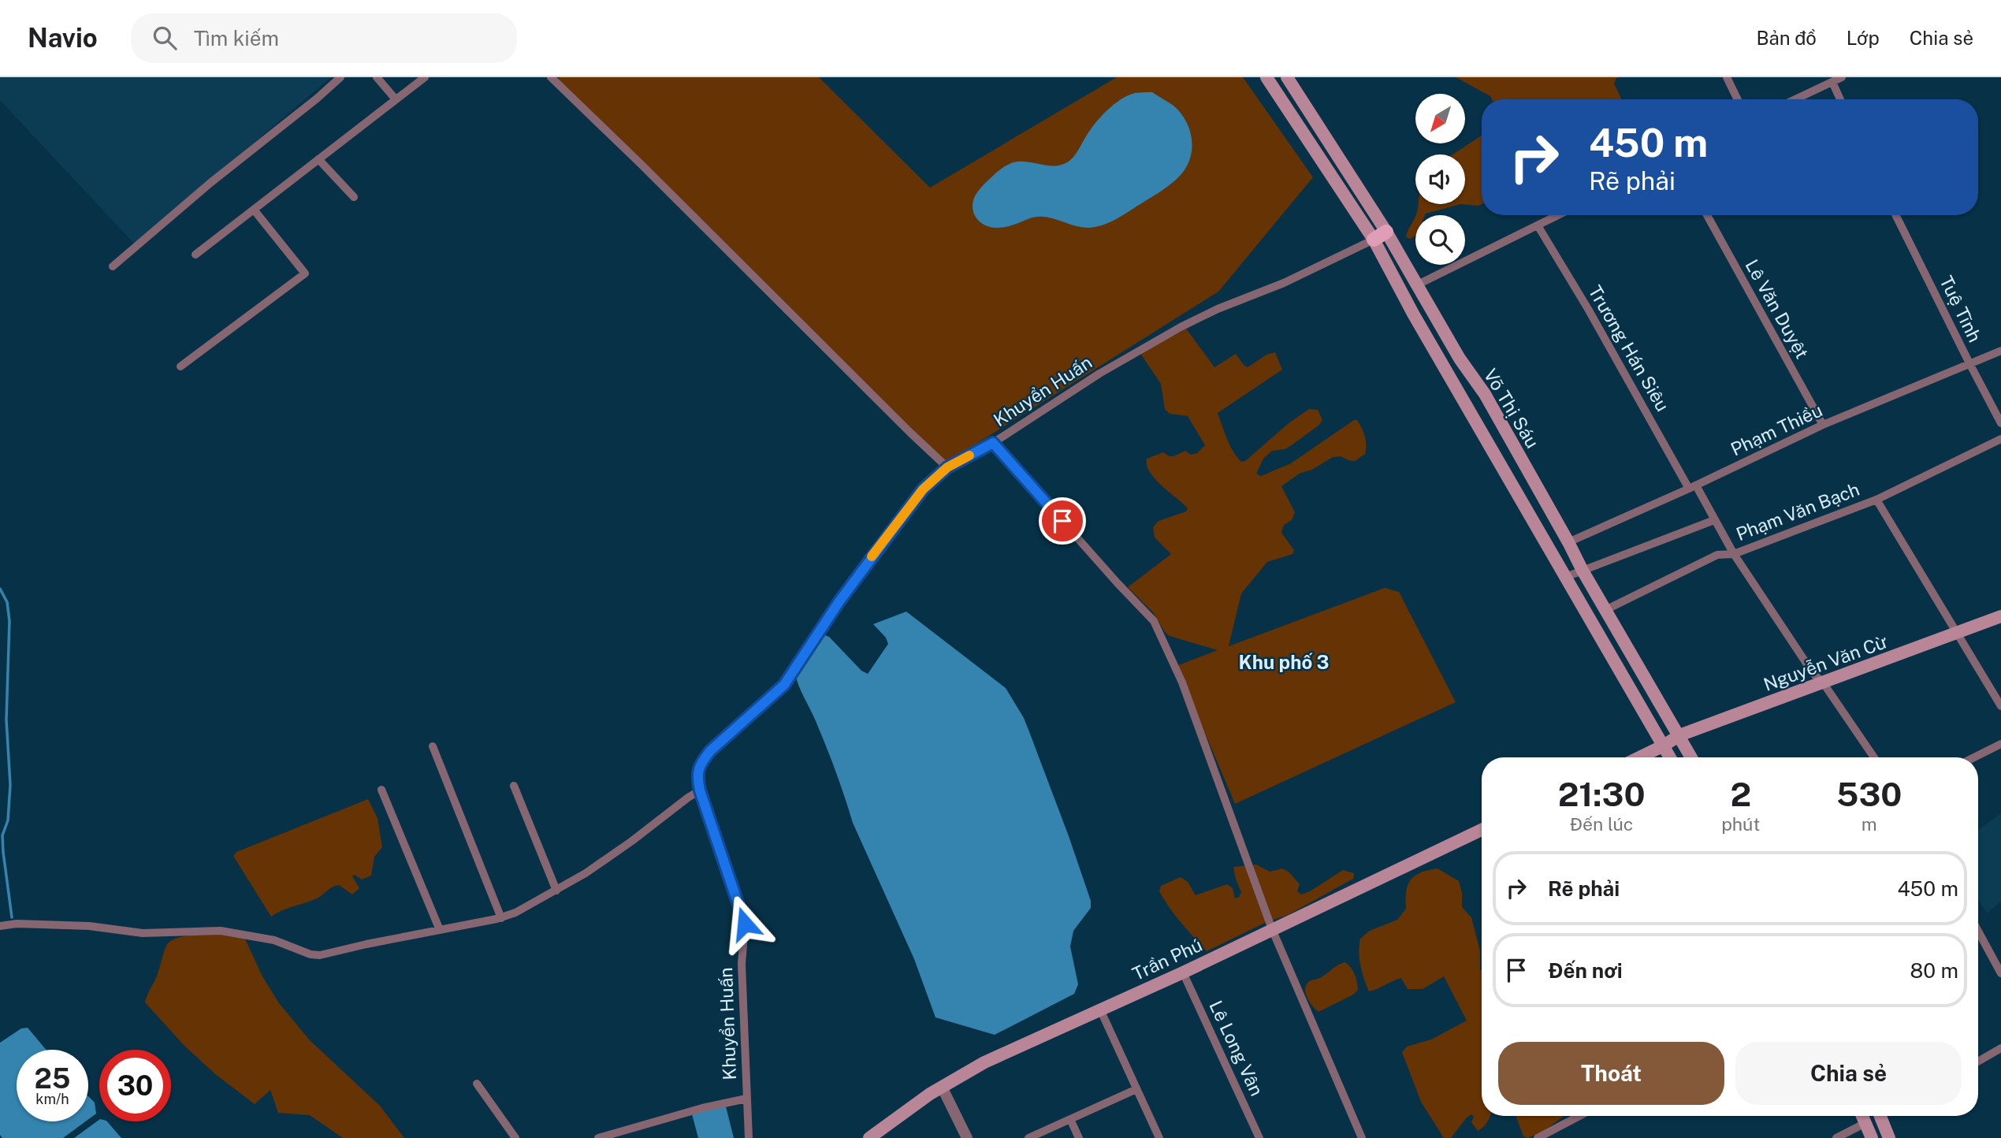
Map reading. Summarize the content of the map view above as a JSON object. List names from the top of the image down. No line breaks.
{"streets":{"main road":["Võ Thị Sáu","Nguyễn Văn Cừ","Trần Phú"],"street":["Lê Văn Duyệt","Tuệ Tĩnh","Trương Hán Siêu","Khuyển Huấn","Phạm Thiều","Phạm Văn Bạch","Lê Long Vân"]},"crossings":[["Lê Văn Duyệt","Phạm Thiều"],["Tuệ Tĩnh","Phạm Thiều"],["Trương Hán Siêu","Phạm Thiều"],["Trương Hán Siêu","Phạm Văn Bạch"],["Trương Hán Siêu","Nguyễn Văn Cừ"],["Khuyển Huấn","Võ Thị Sáu"],["Võ Thị Sáu","Phạm Thiều"],["Võ Thị Sáu","Phạm Văn Bạch"],["Võ Thị Sáu","Nguyễn Văn Cừ"],["Trần Phú","Lê Long Vân"]],"districts":["Khu phố 3"],"north":"bottom left","page":{"header":"Navio","search":"Tìm kiếm","nav":["Bản đồ","Lớp","Chia sẻ"],"turn":["450 m","Rẽ phải"],"eta":["21:30","Đến lúc","2","phút","530","m"],"list":[{"name":"Rẽ phải","value":"450 m"},{"name":"Đến nơi","value":"80 m"}],"buttons":["Thoát","Chia sẻ"],"speed":"25 km/h","limit":"30"}}
